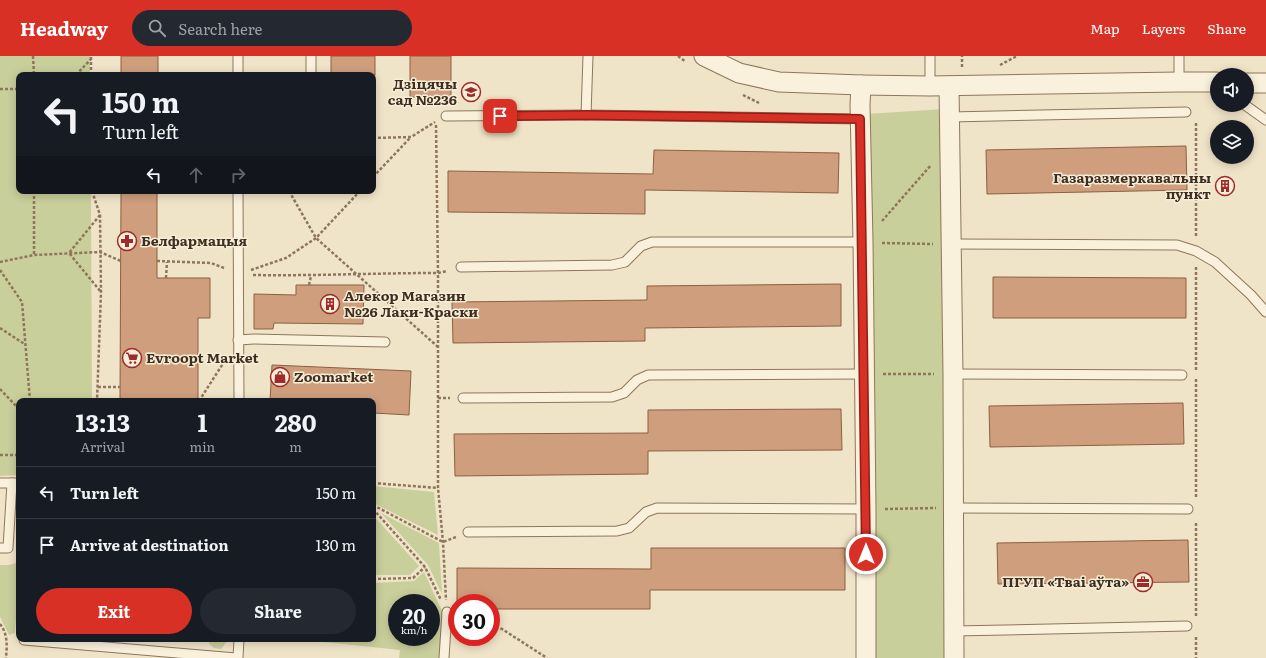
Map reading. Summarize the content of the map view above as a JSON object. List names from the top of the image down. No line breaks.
{"places":{"school or university":["Дзіцячы сад №236"],"building":["Газаразмеркавальны пункт","Алекор Магазин №26 Лаки-Краски"],"pharmacy":["Белфармацыя"],"supermarket":["Evroopt Market"],"shop":["Zoomarket"],"office":["ПГУП «Тваі аўта»"]},"page":{"header":"Headway","search":"Search here","nav":["Map","Layers","Share"],"turn":["150 m","Turn left"],"eta":["13:13","Arrival","1","min","280","m"],"list":[{"name":"Turn left","value":"150 m"},{"name":"Arrive at destination","value":"130 m"}],"buttons":["Exit","Share"],"speed":"20 km/h","limit":"30"}}
